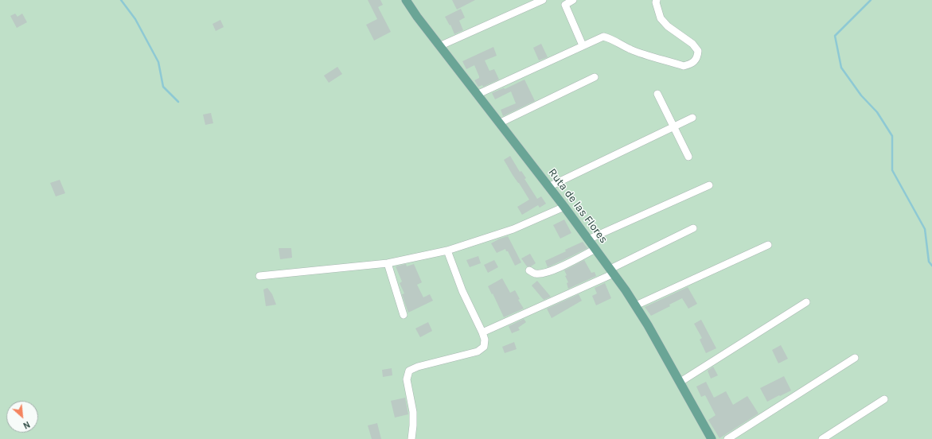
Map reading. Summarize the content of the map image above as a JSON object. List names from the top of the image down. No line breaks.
{"streets":{"main road":["Ruta de las Flores"]},"north":"bottom right"}
